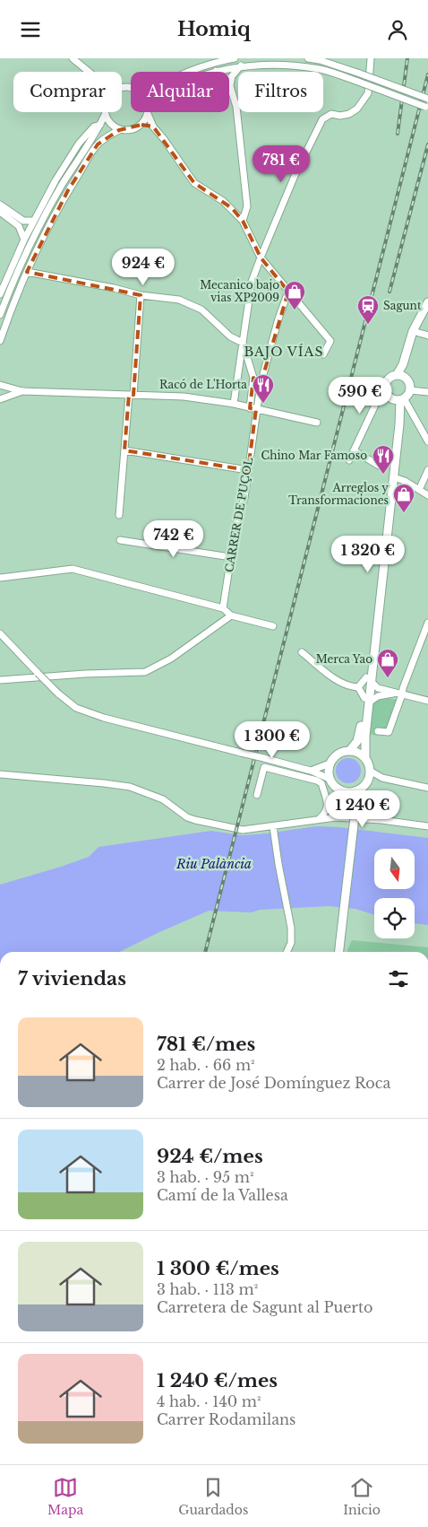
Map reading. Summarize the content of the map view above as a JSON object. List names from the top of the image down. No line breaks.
{"streets":{"street":["CARRER DE PUÇOL"]},"districts":["BAJO VÍAS"],"water":["Riu Palància"],"places":{"shop":["Mecanico bajo vias XP2009","Arreglos y Transformaciones","Merca Yao"],"station":["Sagunt"],"restaurant":["Racó de L'Horta","Chino Mar Famoso"]},"north":"bottom","page":{"header":"Homiq","chip":["Comprar","Alquilar","Filtros"],"price":["781 €","924 €","590 €","742 €","1 320 €","1 300 €","1 240 €"],"heading":"7 viviendas","list":[{"name":"781 €/mes","note":"2 hab. · 66 m² · Carrer de José Domínguez Roca"},{"name":"924 €/mes","note":"3 hab. · 95 m² · Camí de la Vallesa"},{"name":"1 300 €/mes","note":"3 hab. · 113 m² · Carretera de Sagunt al Puerto"},{"name":"1 240 €/mes","note":"4 hab. · 140 m² · Carrer Rodamilans"}],"tabs":["Mapa","Guardados","Inicio"]}}
